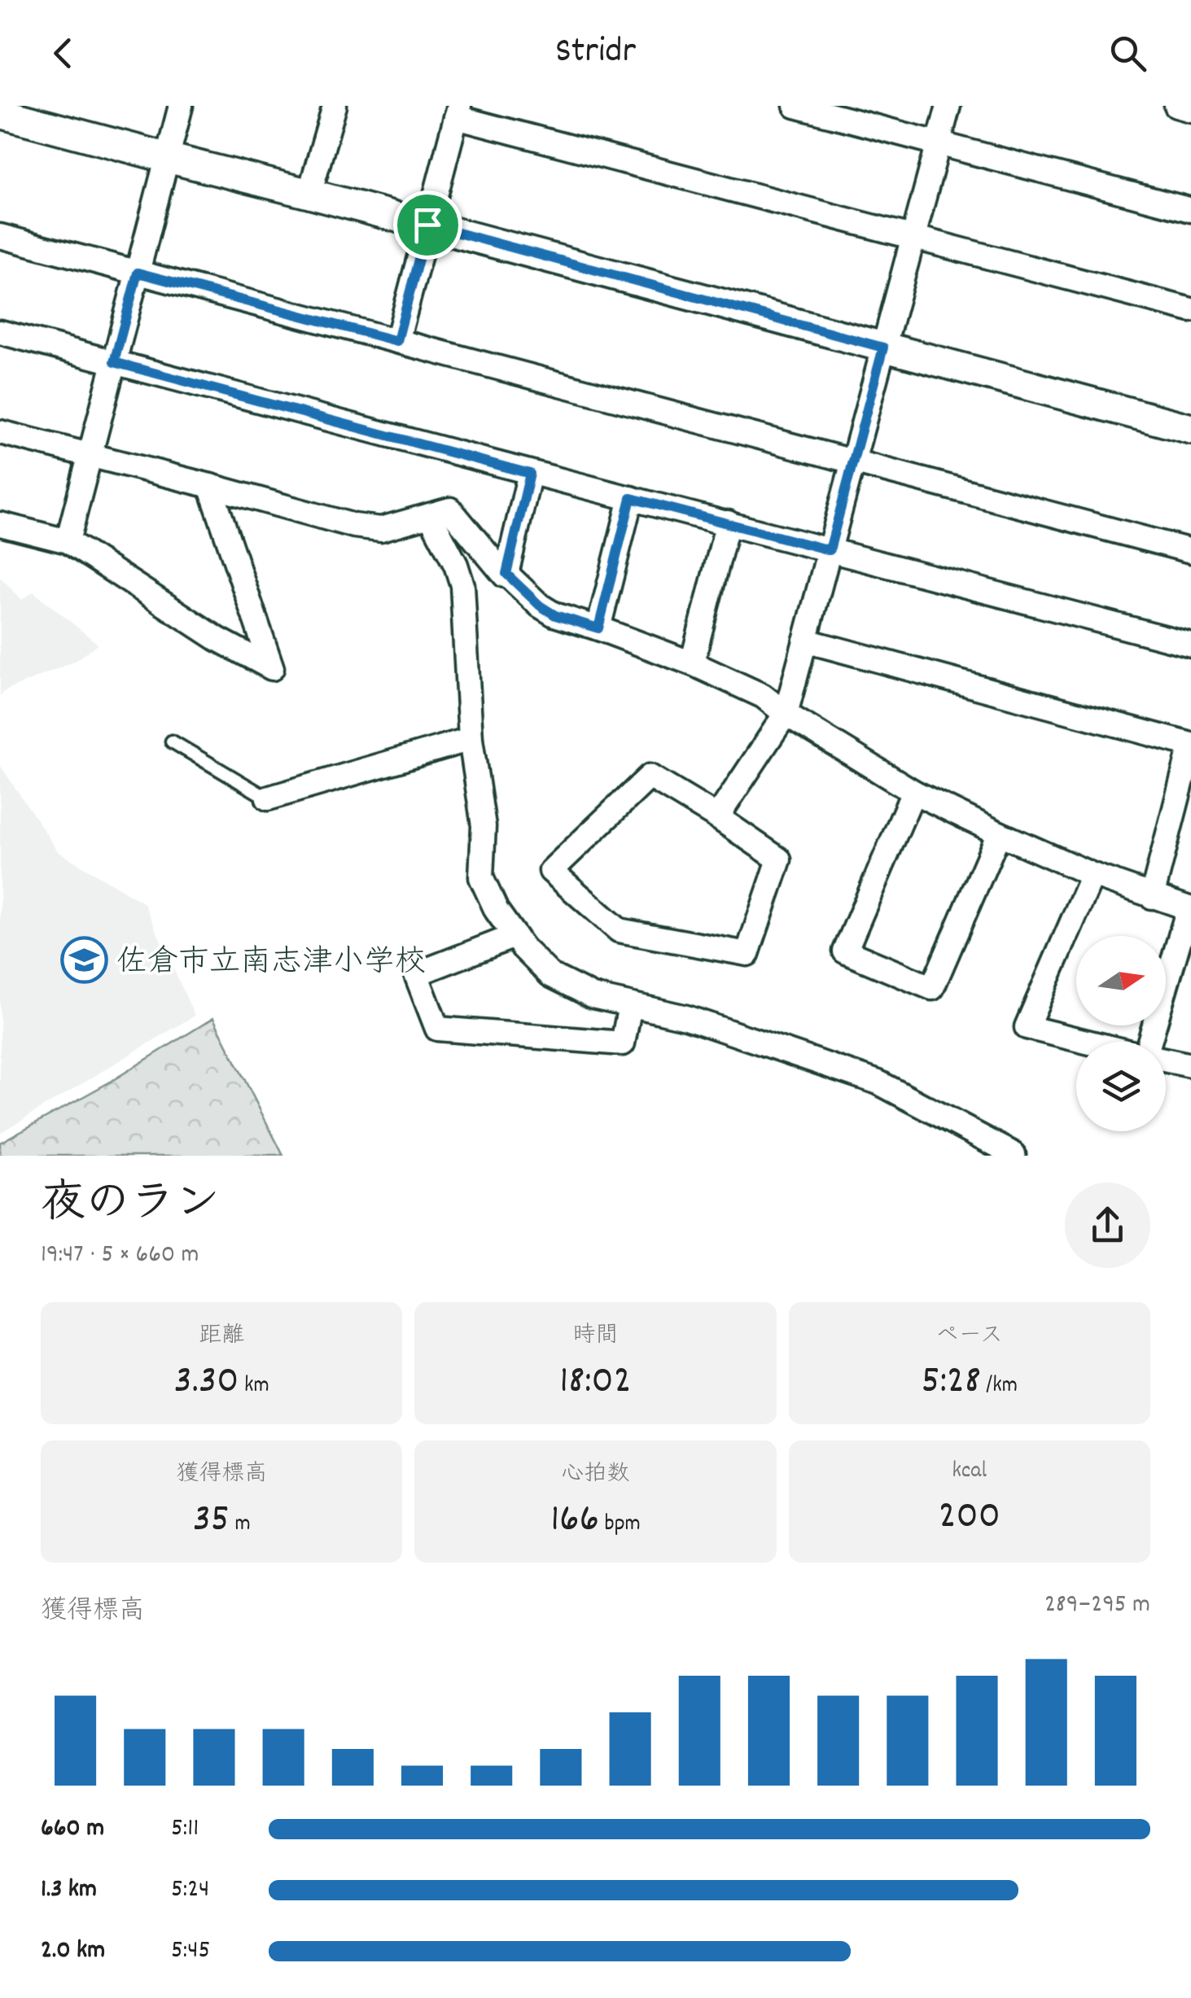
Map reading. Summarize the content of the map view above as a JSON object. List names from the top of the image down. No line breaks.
{"places":{"school or university":["佐倉市立南志津小学校"]},"north":"right","page":{"header":"Stridr","heading":["夜のラン","19:47 · 5 × 660 m"],"stats":[["距離","3.30 km"],["時間","18:02"],["ペース","5:28 /km"],["獲得標高","35 m"],["心拍数","166 bpm"],["kcal","200"]],"chart":["獲得標高","289–295 m"],"list":[{"name":"660 m","note":"5:11"},{"name":"1.3 km","note":"5:24"},{"name":"2.0 km","note":"5:45"}]}}
